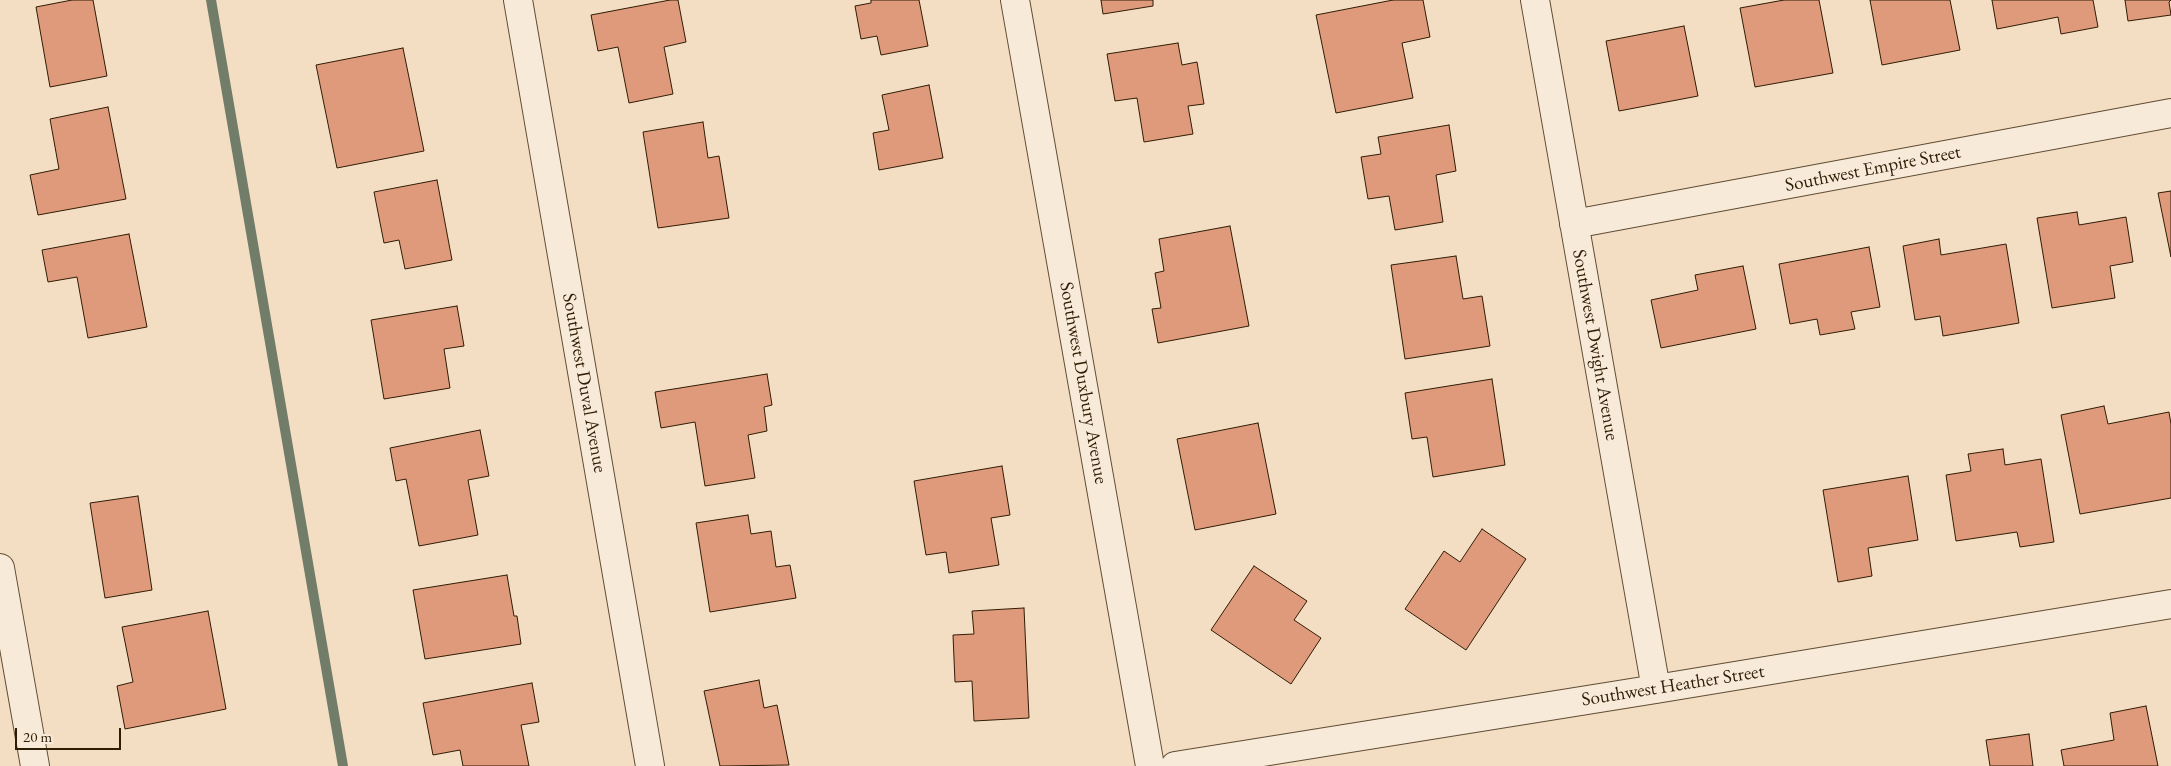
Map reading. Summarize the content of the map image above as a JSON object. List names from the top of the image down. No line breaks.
{"streets":{"street":["Southwest Empire Street","Southwest Dwight Avenue","Southwest Duval Avenue","Southwest Duxbury Avenue","Southwest Heather Street"]},"crossings":[["Southwest Empire Street","Southwest Dwight Avenue"],["Southwest Dwight Avenue","Southwest Heather Street"]],"scale_bar":"20 m"}
